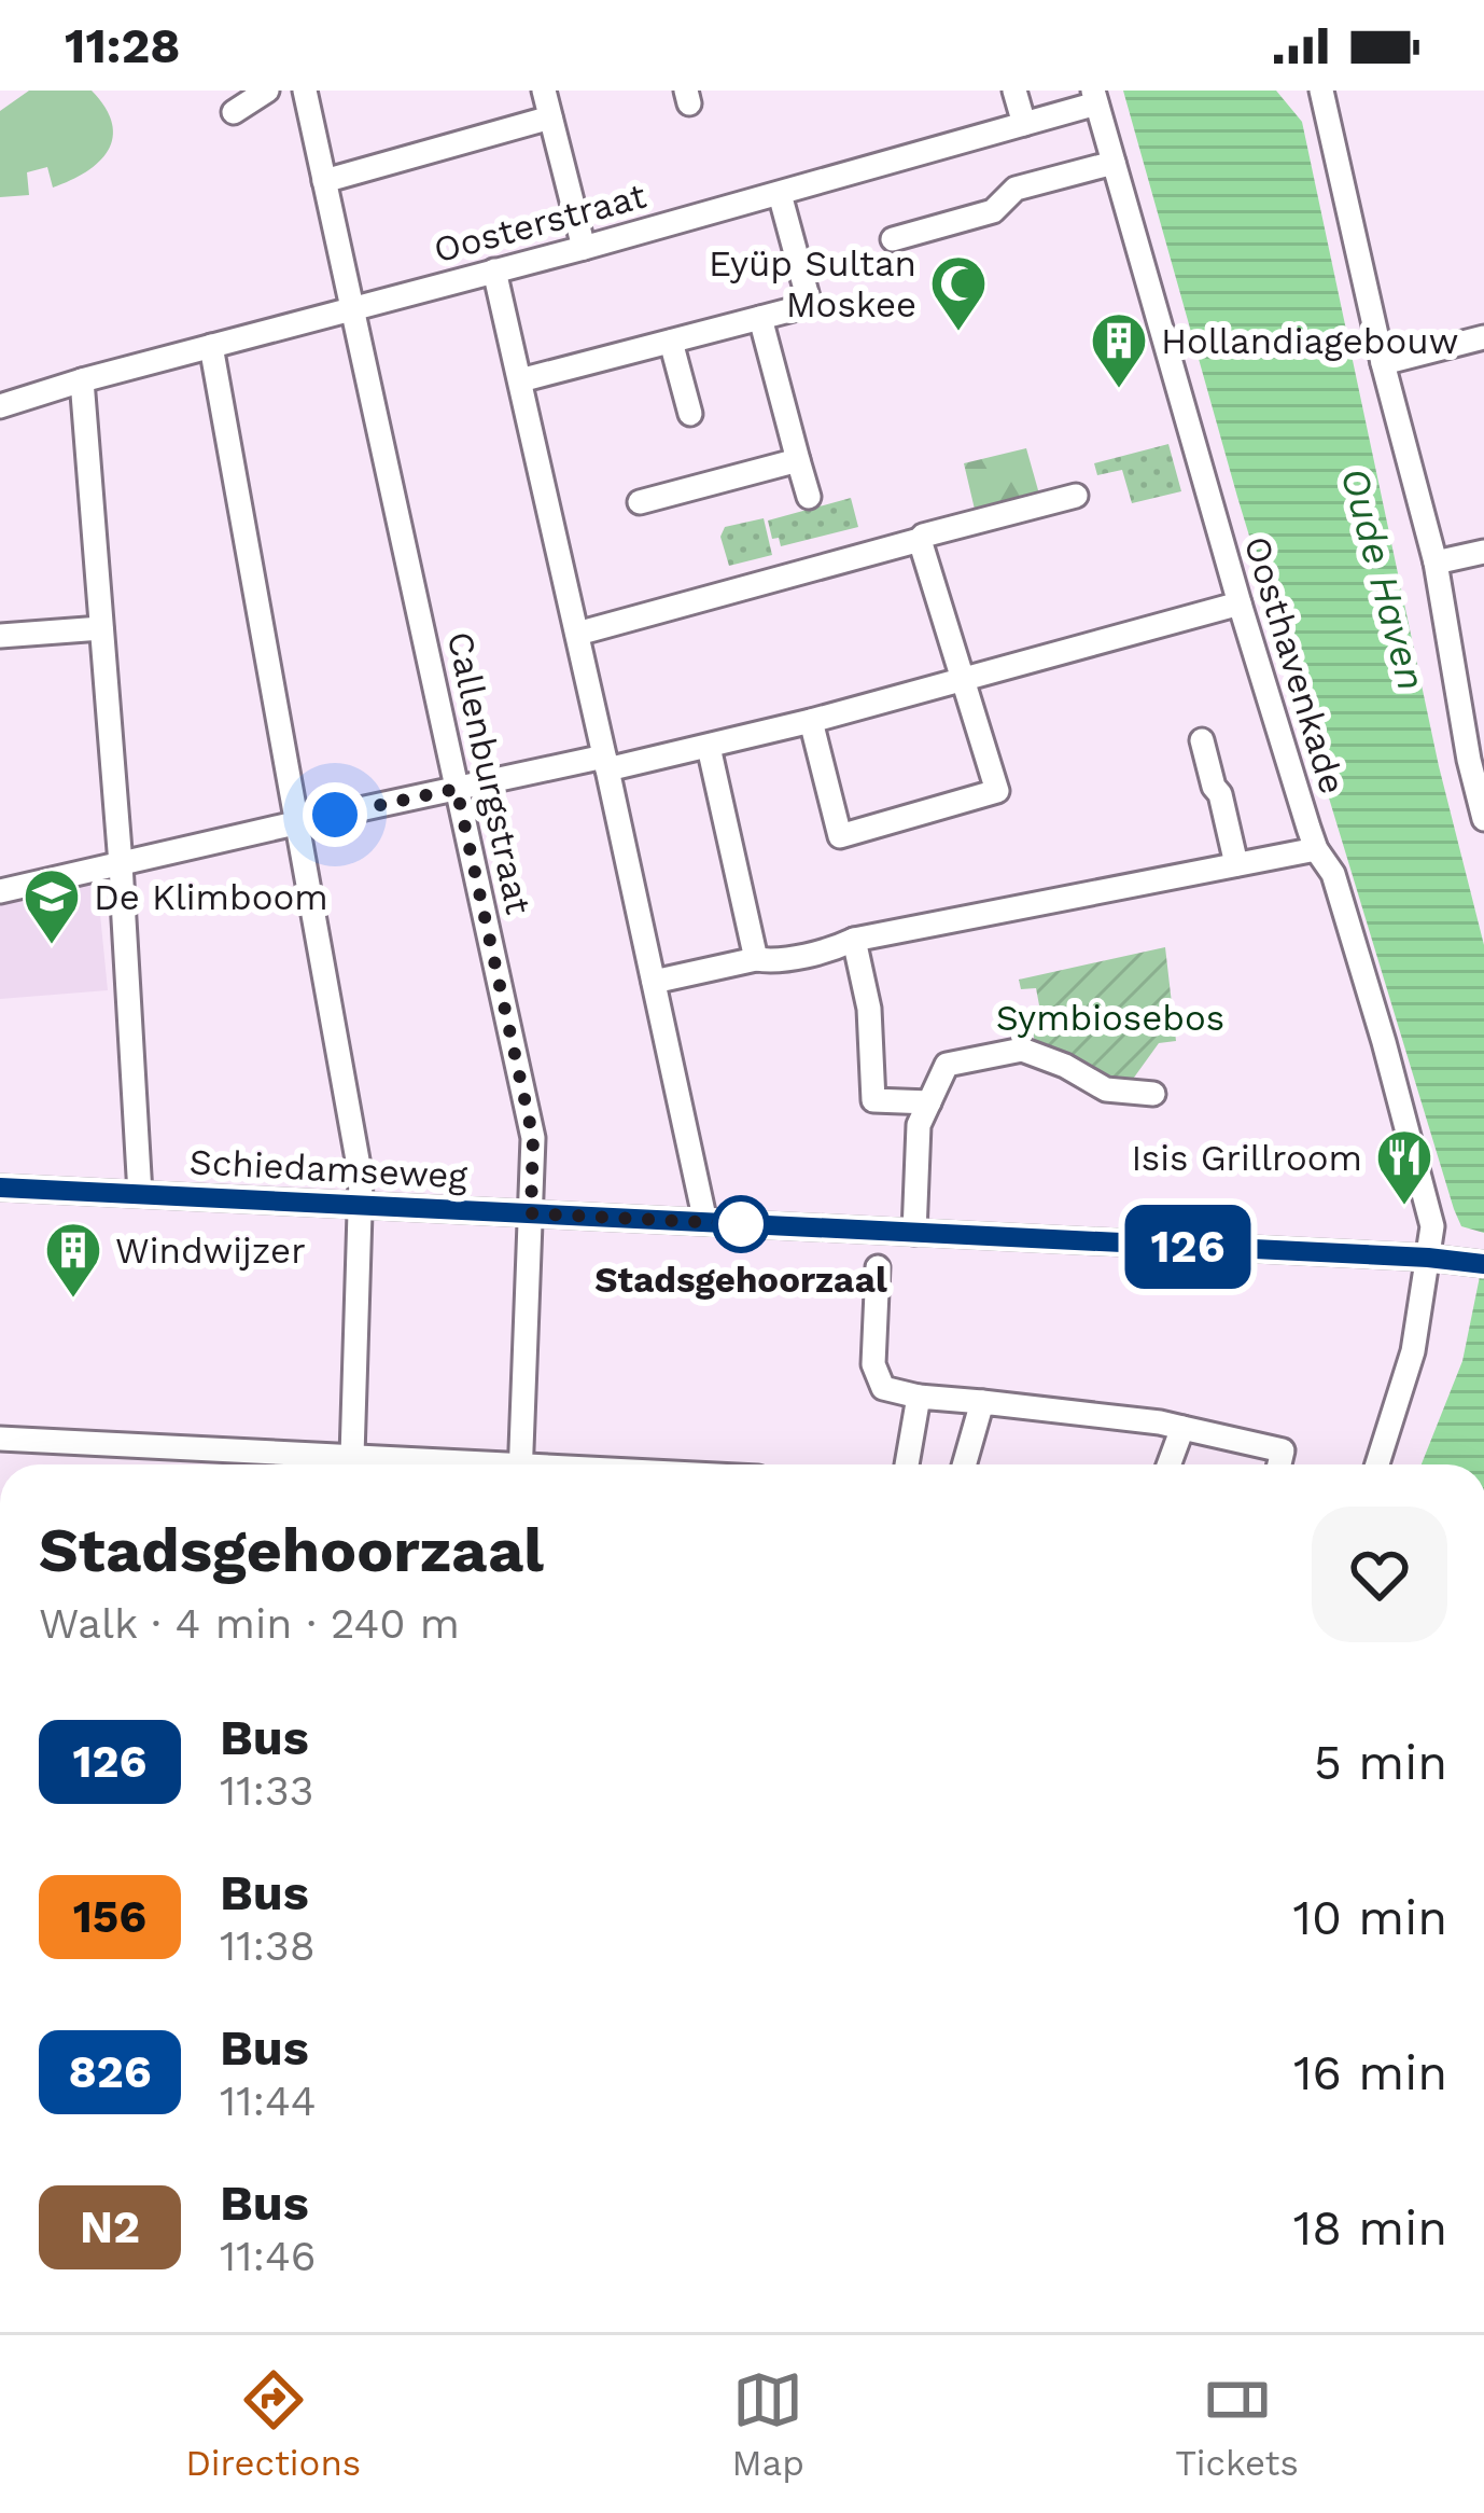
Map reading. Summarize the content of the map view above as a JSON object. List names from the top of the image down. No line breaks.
{"streets":{"street":["Oosterstraat","Oosthavenkade","Callenburgstraat","Schiedamseweg"]},"crossings":[["Oosterstraat","Oosthavenkade"],["Oosterstraat","Callenburgstraat"],["Oosthavenkade","Schiedamseweg"],["Callenburgstraat","Schiedamseweg"]],"water":["Oude Haven"],"parks":["Symbiosebos"],"places":{"mosque":["Eyüp Sultan Moskee"],"building":["Hollandiagebouw","Windwijzer"],"school or university":["De Klimboom"],"restaurant":["Isis Grillroom"],"other":["Stadsgehoorzaal"]},"lines":["bus line 126"],"page":{"status":"11:28","on_map":"126","heading":["Stadsgehoorzaal","Walk · 4 min · 240 m"],"list":[{"mark":"126","name":"Bus","note":"11:33","value":"5 min"},{"mark":"156","name":"Bus","note":"11:38","value":"10 min"},{"mark":"826","name":"Bus","note":"11:44","value":"16 min"},{"mark":"N2","name":"Bus","note":"11:46","value":"18 min"}],"tabs":["Directions","Map","Tickets"]}}
